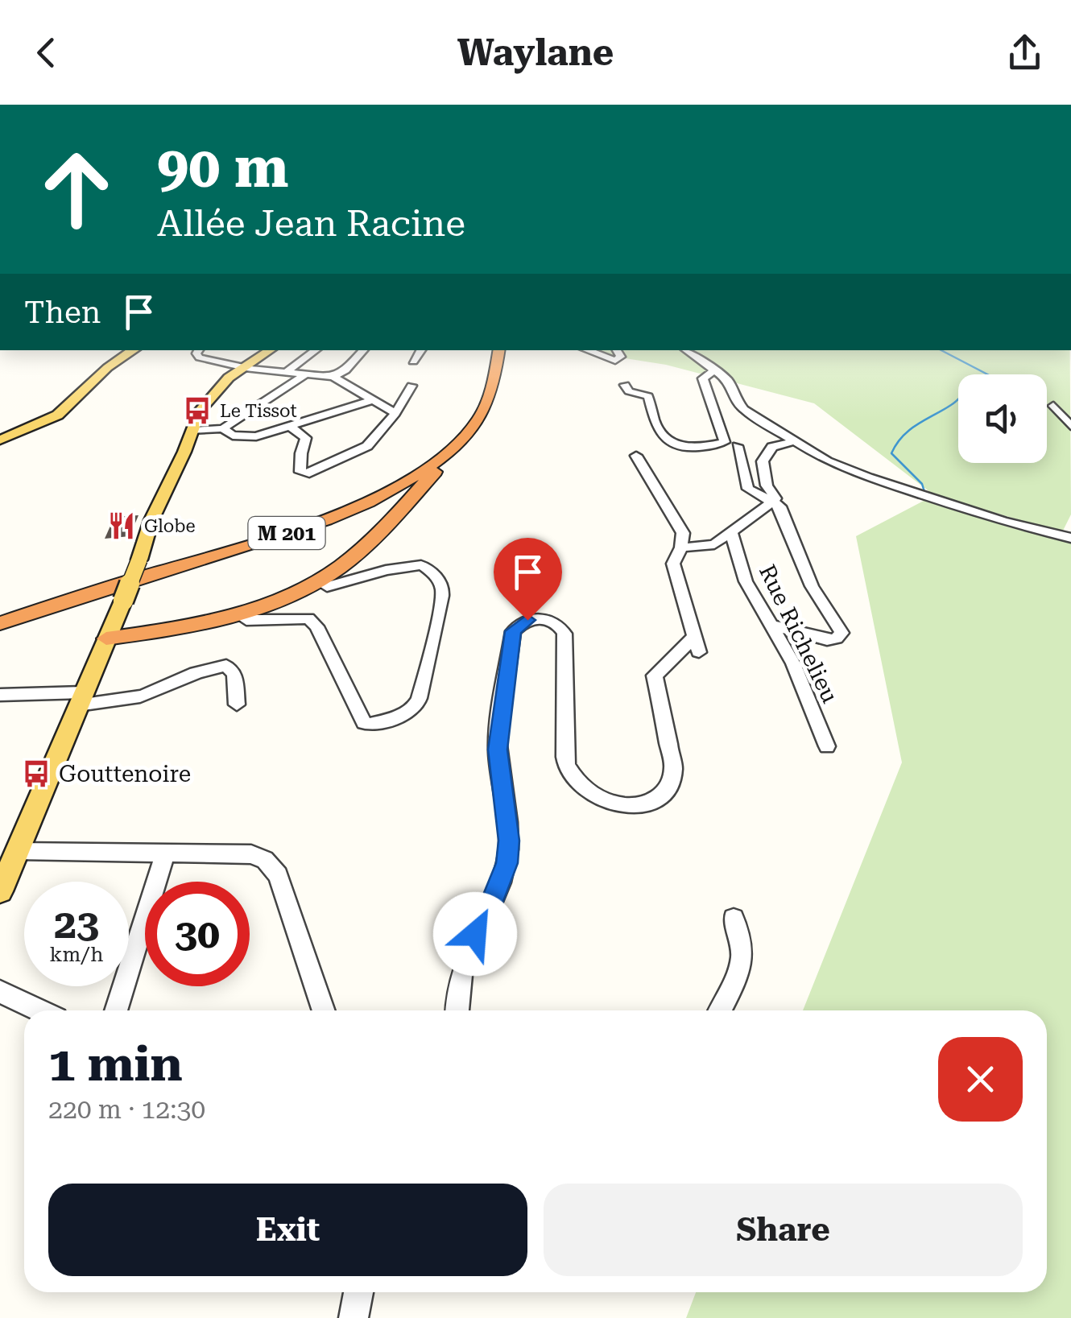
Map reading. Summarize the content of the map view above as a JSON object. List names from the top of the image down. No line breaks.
{"streets":{"highway":["M 201"],"street":["Rue Richelieu"]},"places":{"bus stop":["Le Tissot","Gouttenoire"],"restaurant":["Globe"]},"page":{"header":"Waylane","turn":["90 m","Allée Jean Racine"],"then":"Then","speed":"23 km/h","limit":"30","heading":["1 min","220 m · 12:30"],"buttons":["Exit","Share"]}}
